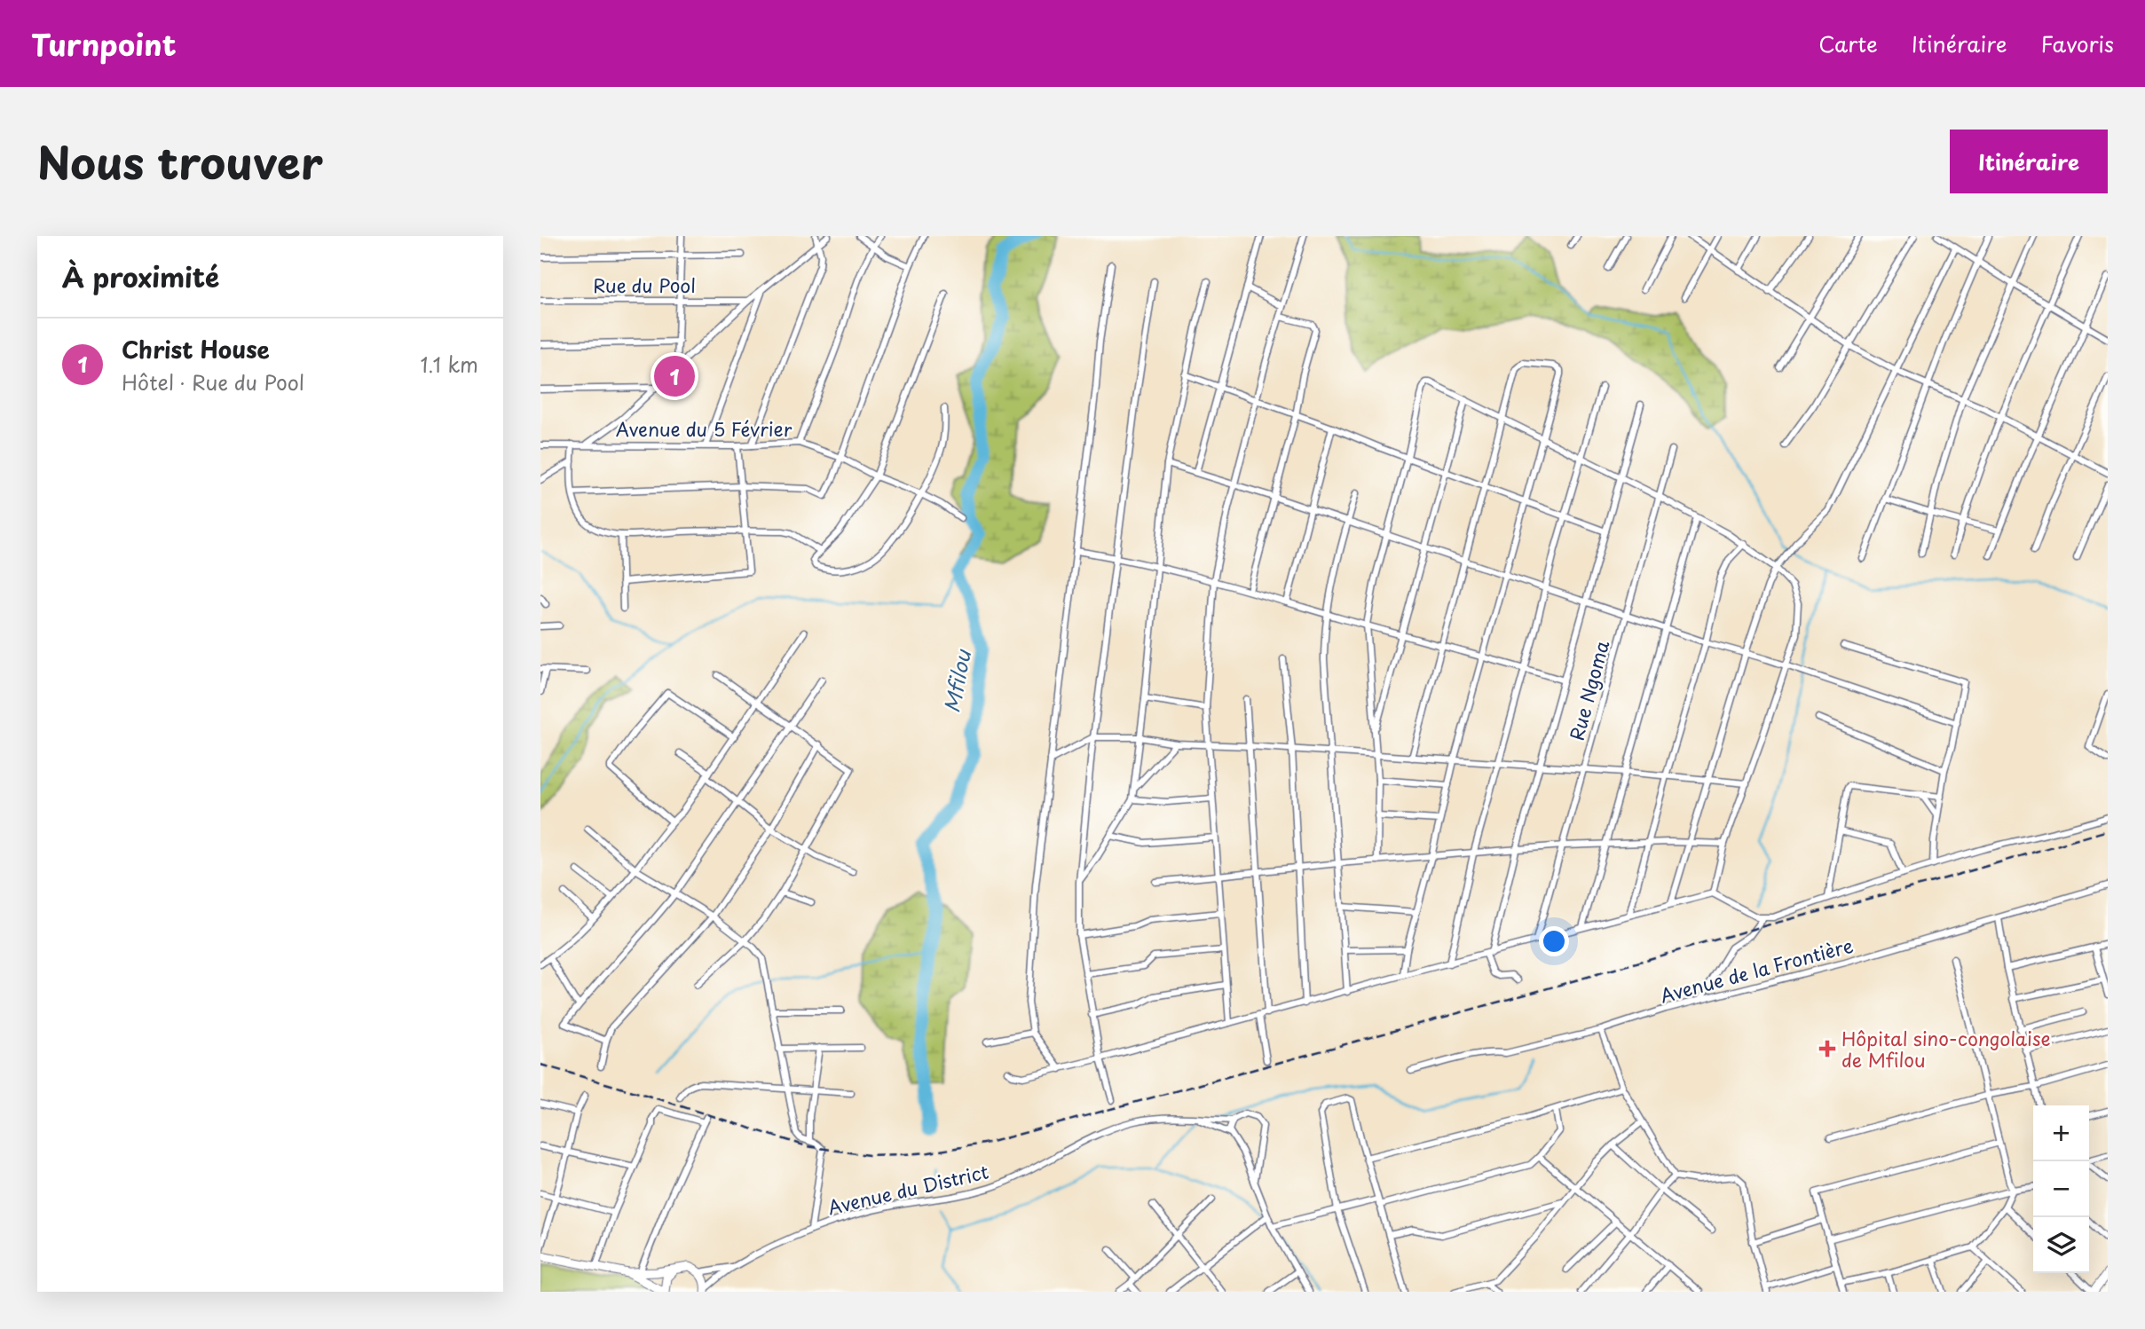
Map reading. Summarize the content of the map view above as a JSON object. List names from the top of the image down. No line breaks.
{"streets":{"street":["Rue du Pool","Avenue du 5 Février","Rue Ngoma","Avenue de la Frontière","Avenue du District"]},"water":["Mfilou"],"places":{"health":["Hôpital sino-congolaise de Mfilou"]},"page":{"header":"Turnpoint","nav":["Carte","Itinéraire","Favoris"],"title":"Nous trouver","buttons":"Itinéraire","heading":"À proximité","list":[{"mark":"1","name":"Christ House","note":"Hôtel · Rue du Pool","value":"1.1 km"}],"pins":"1","map_buttons":["+","−"]}}
